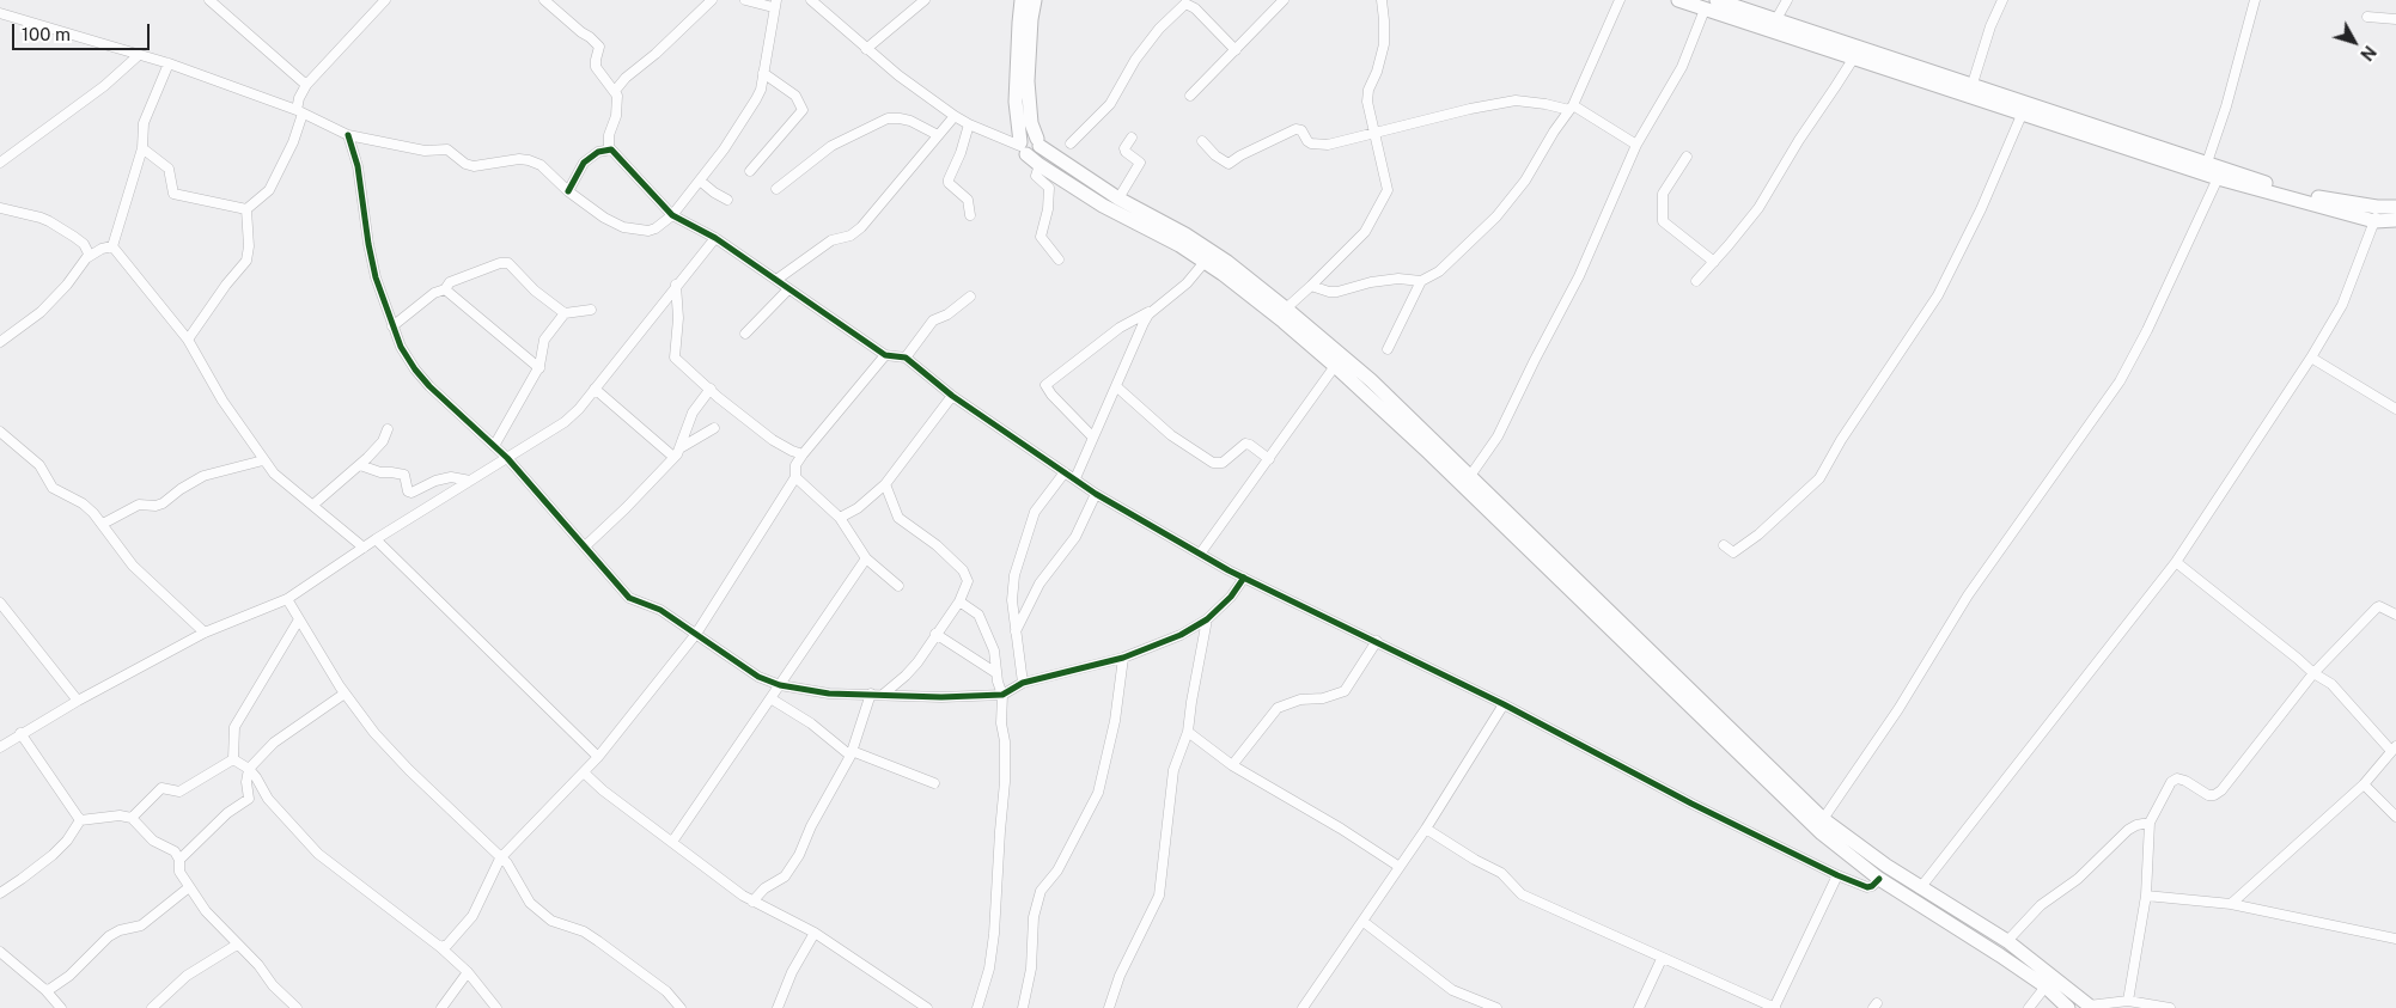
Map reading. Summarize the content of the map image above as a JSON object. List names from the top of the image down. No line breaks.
{"scale_bar":"100 m","north":"bottom right"}
